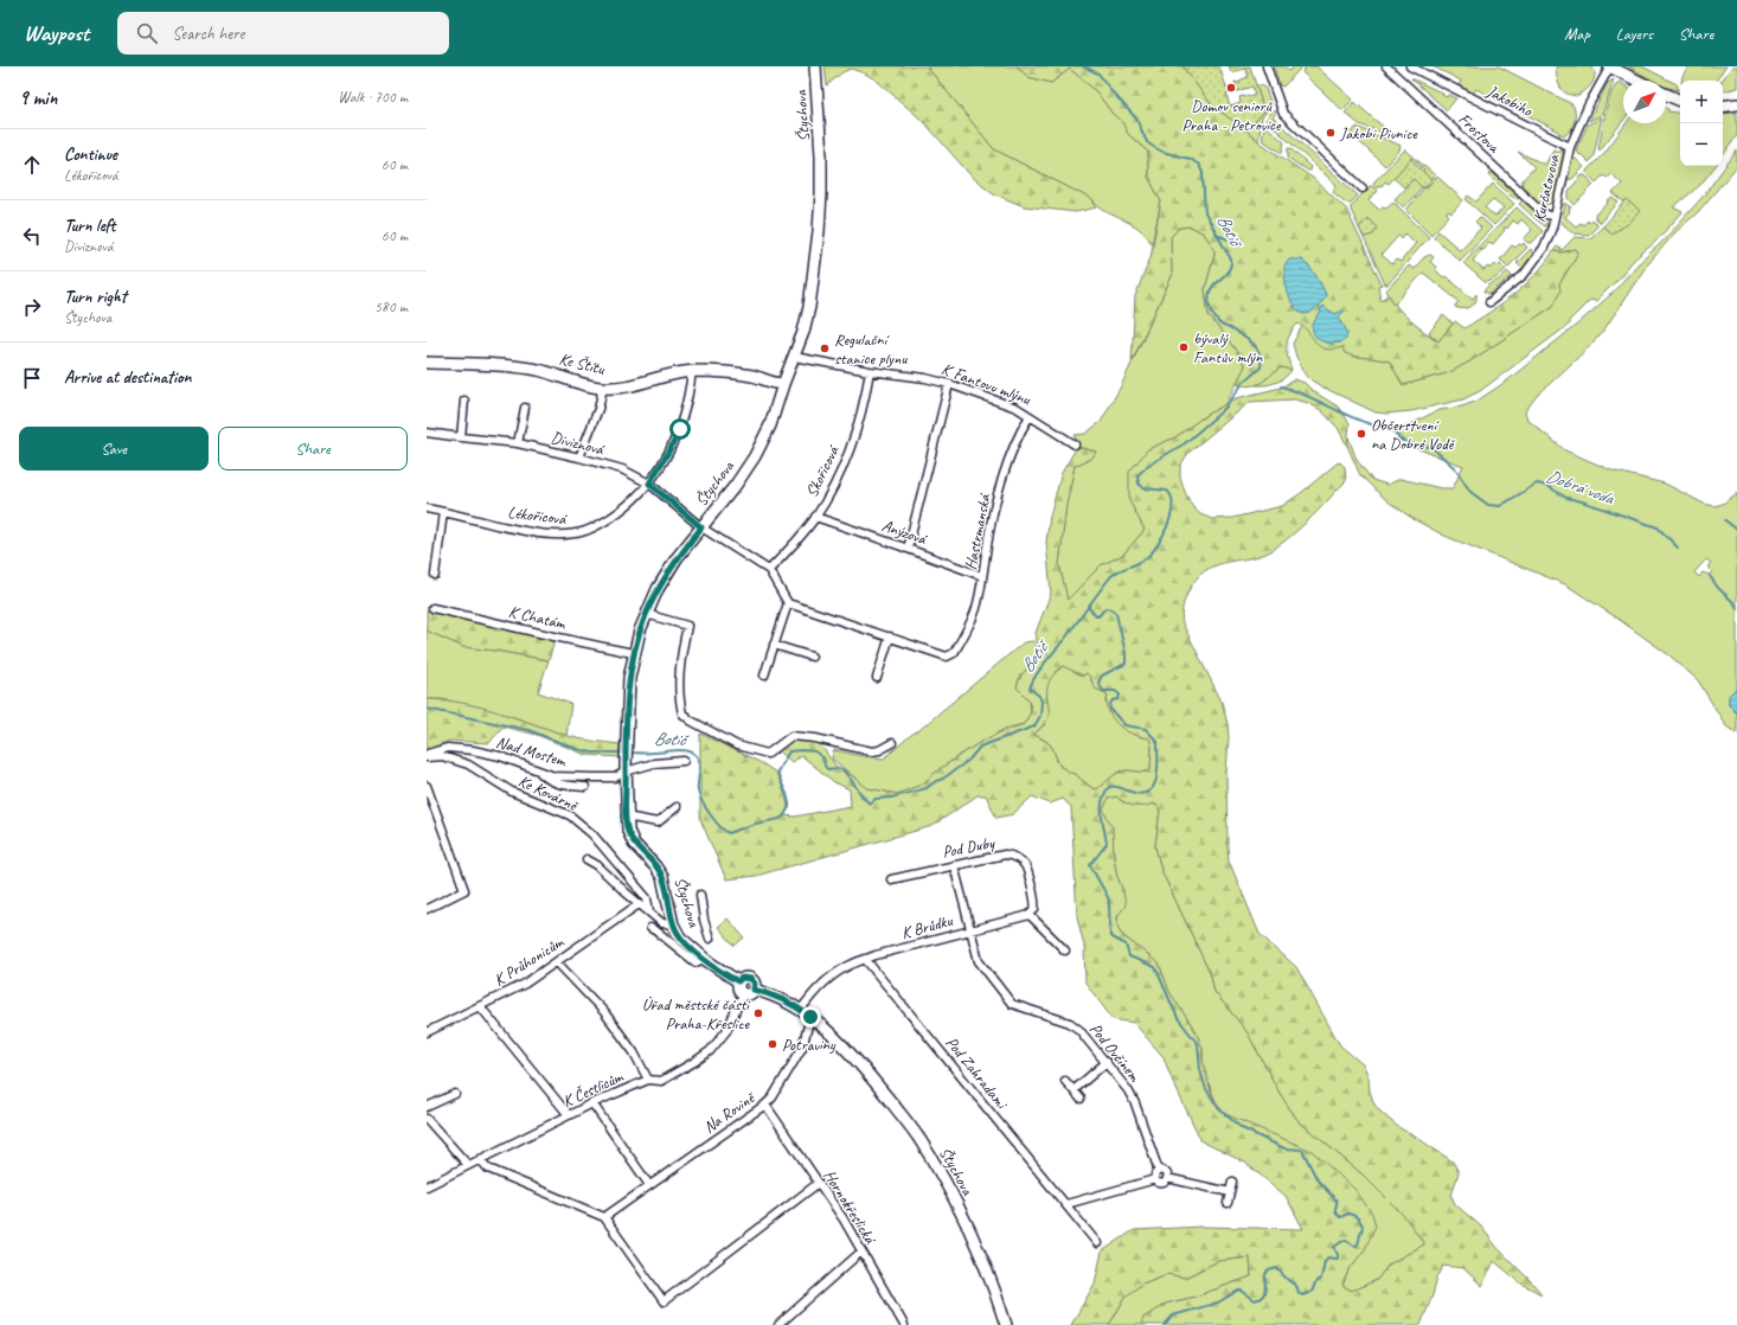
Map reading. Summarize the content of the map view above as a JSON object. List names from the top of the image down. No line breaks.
{"streets":{"street":["Jakobiho","Štychova","Frostova","Kurčatovova","Ke Štítu","K Fantovu mlýnu","Diviznová","Skořicová","Lékořicová","Anýzová","Hastrmanská","K Chatám","Nad Mostem","Ke Kovárně","Pod Duby","K Brůdku","K Průhonicům","Pod Ovčínem","Pod Zahradami","K Čestlicům","Na Rovině","Hornokřeslická"]},"crossings":[["Jakobiho","Kurčatovova"],["Štychova","Ke Štítu"],["Štychova","K Fantovu mlýnu"],["Štychova","Diviznová"],["Štychova","K Chatám"],["Štychova","Nad Mostem"],["Štychova","K Brůdku"],["Štychova","K Čestlicům"],["Štychova","Na Rovině"],["Frostova","Kurčatovova"],["Ke Štítu","Lékořicová"],["K Fantovu mlýnu","Skořicová"],["K Fantovu mlýnu","Hastrmanská"],["Diviznová","Skořicová"],["Diviznová","Lékořicová"],["Skořicová","Anýzová"],["Anýzová","Hastrmanská"],["Nad Mostem","Ke Kovárně"],["Pod Duby","K Brůdku"],["Pod Duby","Pod Ovčínem"],["K Brůdku","Pod Ovčínem"],["K Brůdku","Pod Zahradami"],["Na Rovině","Hornokřeslická"]],"water":["Botič","Dobrá voda"],"places":["Domov seniorů Praha - Petrovice","Jakobi Pivnice","bývalý Fantův mlýn","Regulační stanice plynu","Občerstvení na Dobré Vodě","Úřad městské části Praha-Křeslice","Potraviny"],"north":"top right","page":{"header":"Waypost","search":"Search here","nav":["Map","Layers","Share"],"heading":["9 min","Walk · 700 m"],"map_buttons":["+","−"],"list":[["Continue","Lékořicová","60 m"],["Turn left","Diviznová","60 m"],["Turn right","Štychova","580 m"],"Arrive at destination"],"buttons":["Save","Share"]}}
